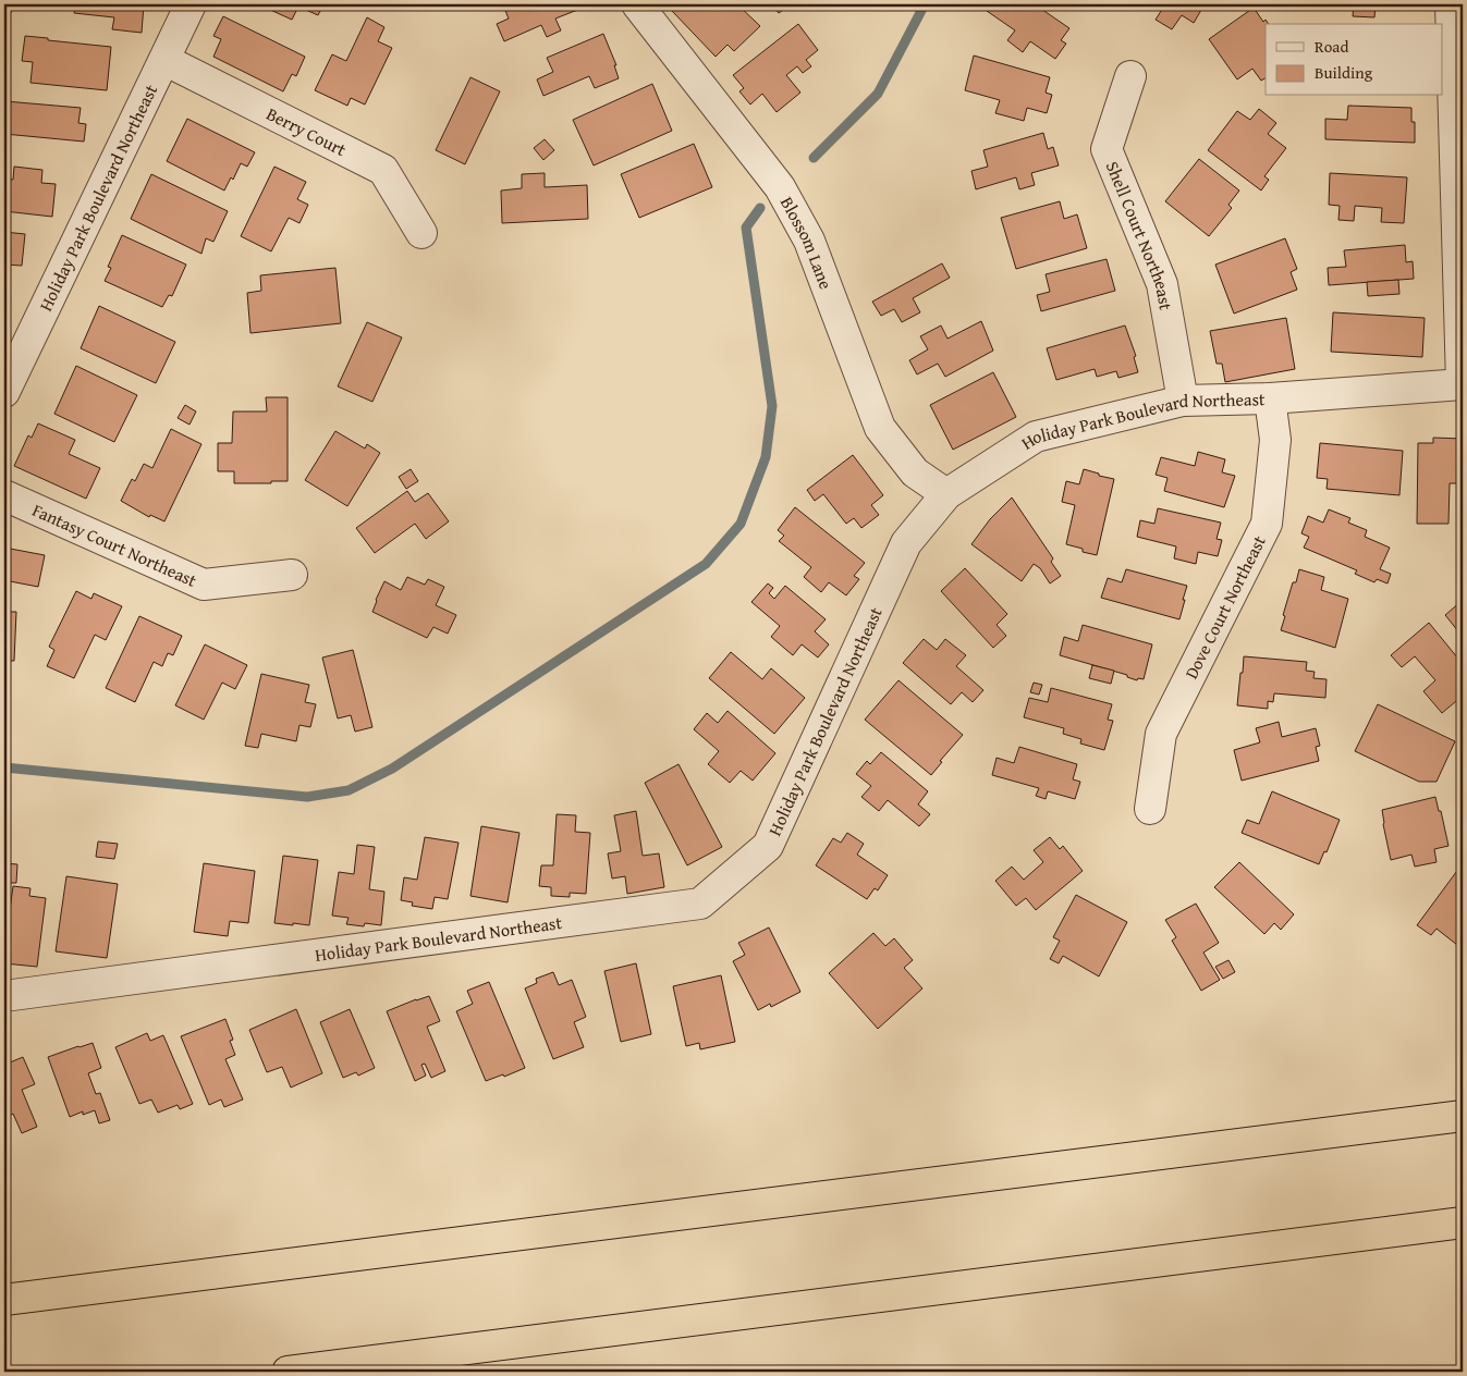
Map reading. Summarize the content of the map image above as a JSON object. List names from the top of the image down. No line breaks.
{"streets":{"street":["Berry Court","Holiday Park Boulevard Northeast","Shell Court Northeast","Blossom Lane","Fantasy Court Northeast","Dove Court Northeast"]},"crossings":[["Berry Court","Holiday Park Boulevard Northeast"],["Holiday Park Boulevard Northeast","Shell Court Northeast"],["Holiday Park Boulevard Northeast","Blossom Lane"],["Holiday Park Boulevard Northeast","Dove Court Northeast"]],"legend":["Road","Building"]}
